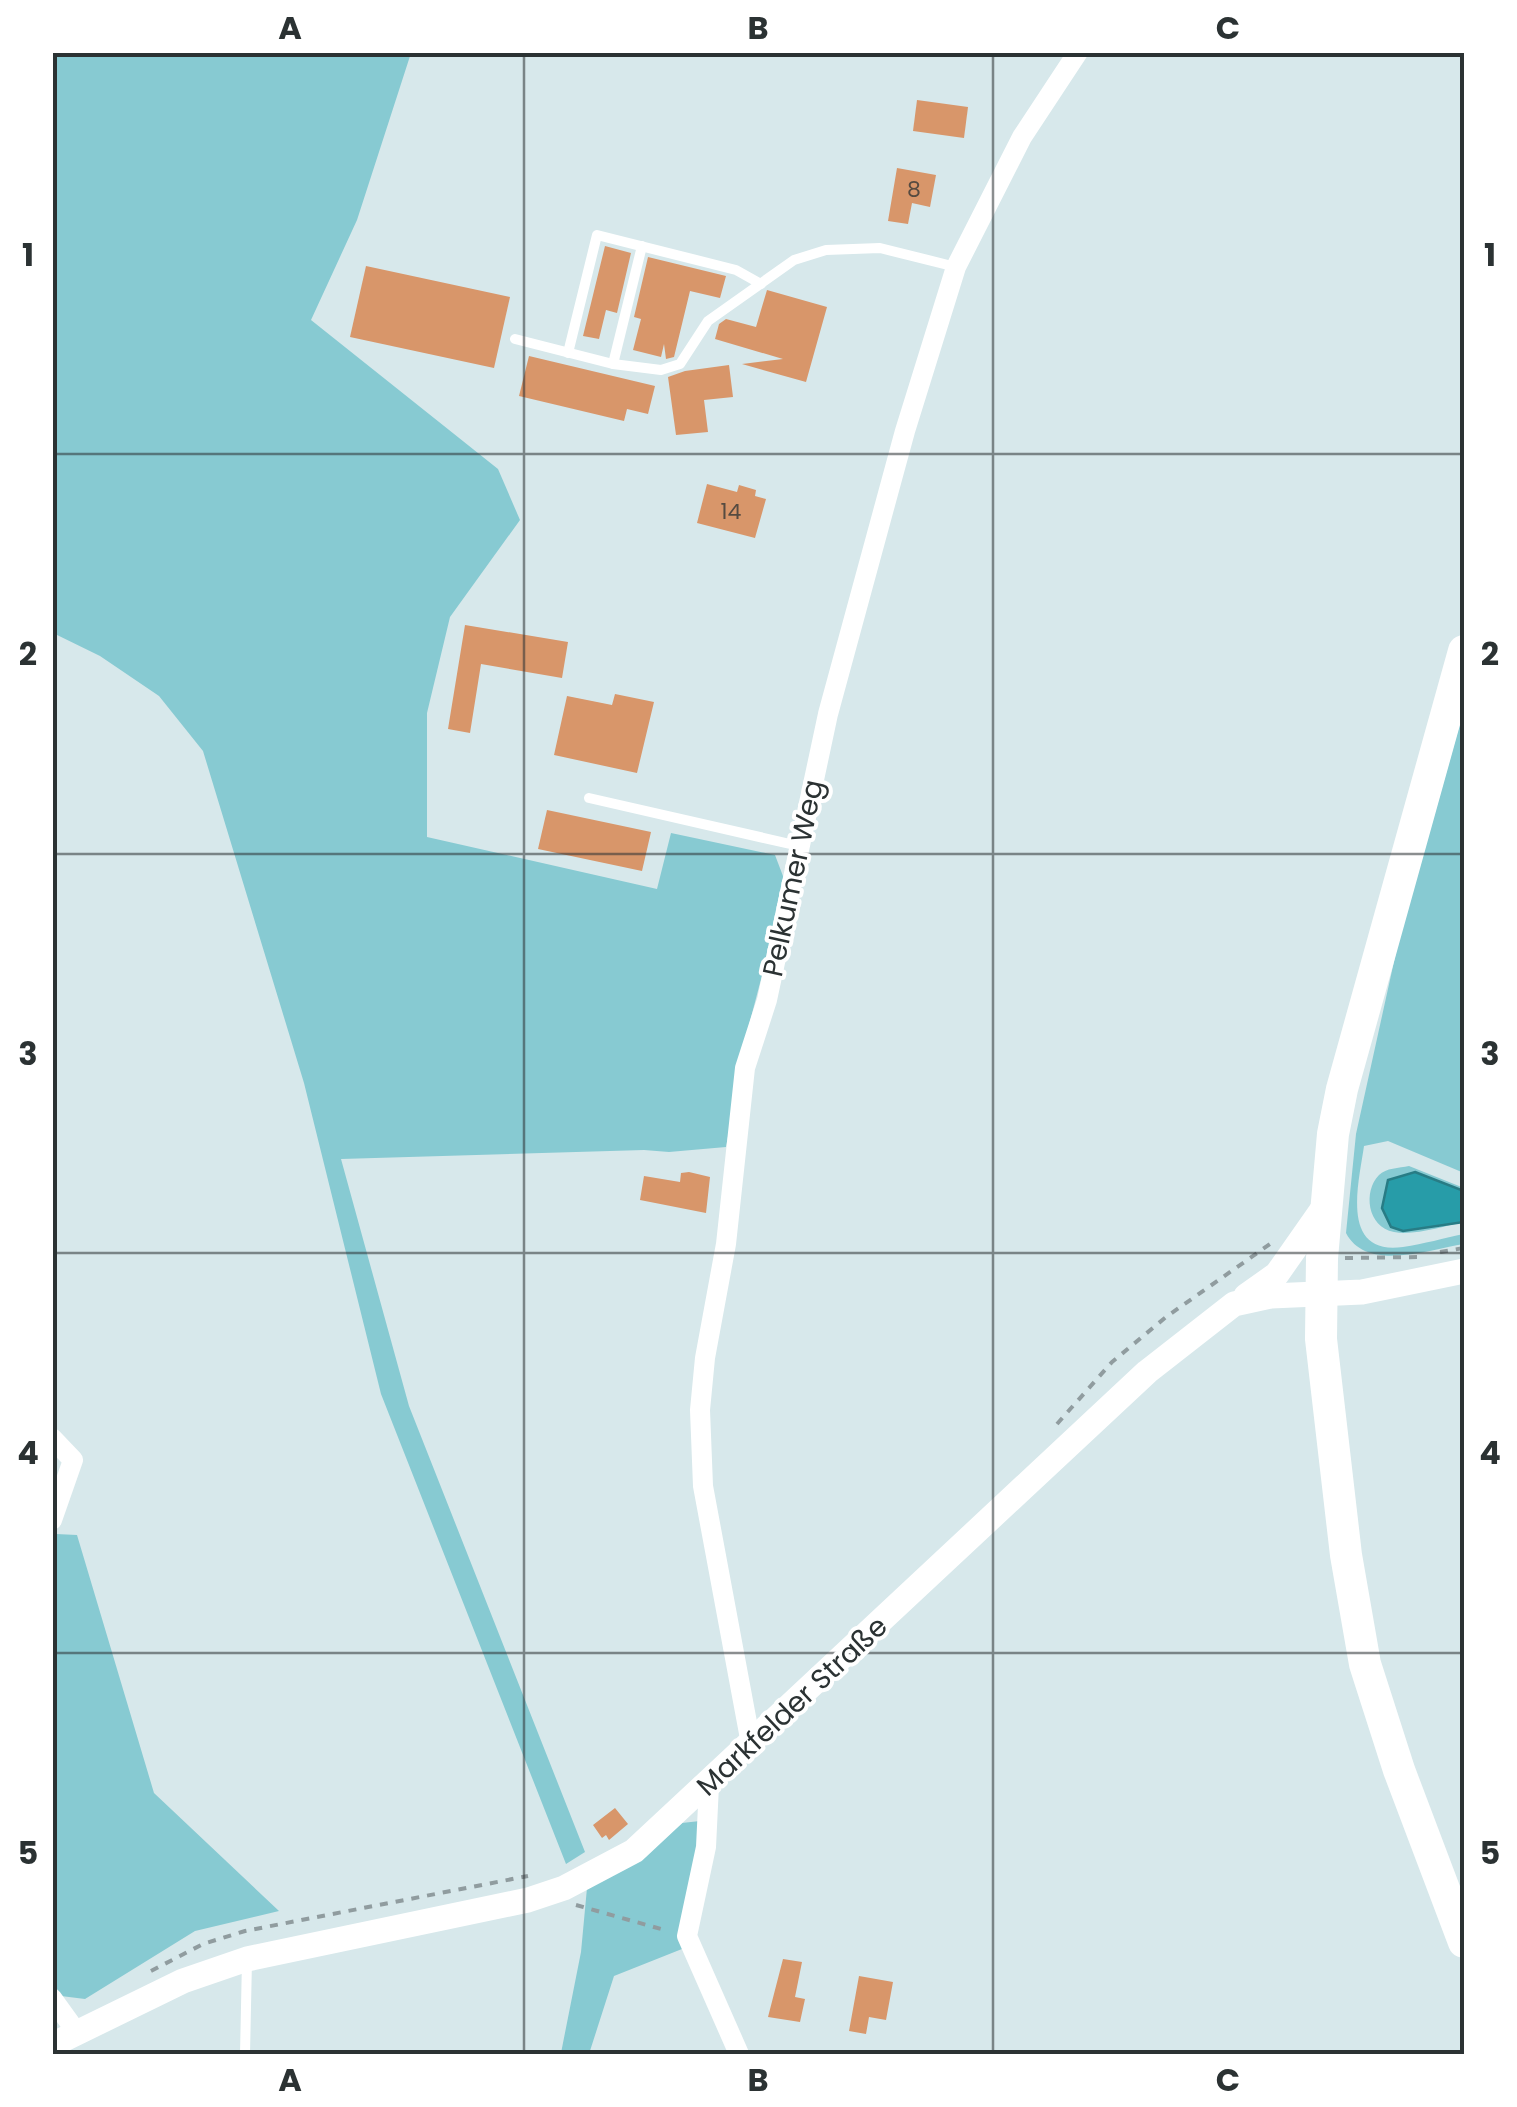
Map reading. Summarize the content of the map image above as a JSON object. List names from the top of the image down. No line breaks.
{"streets":{"street":["Pelkumer Weg","Markfelder Straße"]},"crossings":[["Pelkumer Weg","Markfelder Straße"]],"house_numbers":["8","14"],"grid":{"columns":["A","B","C"],"rows":["1","2","3","4","5"]}}
